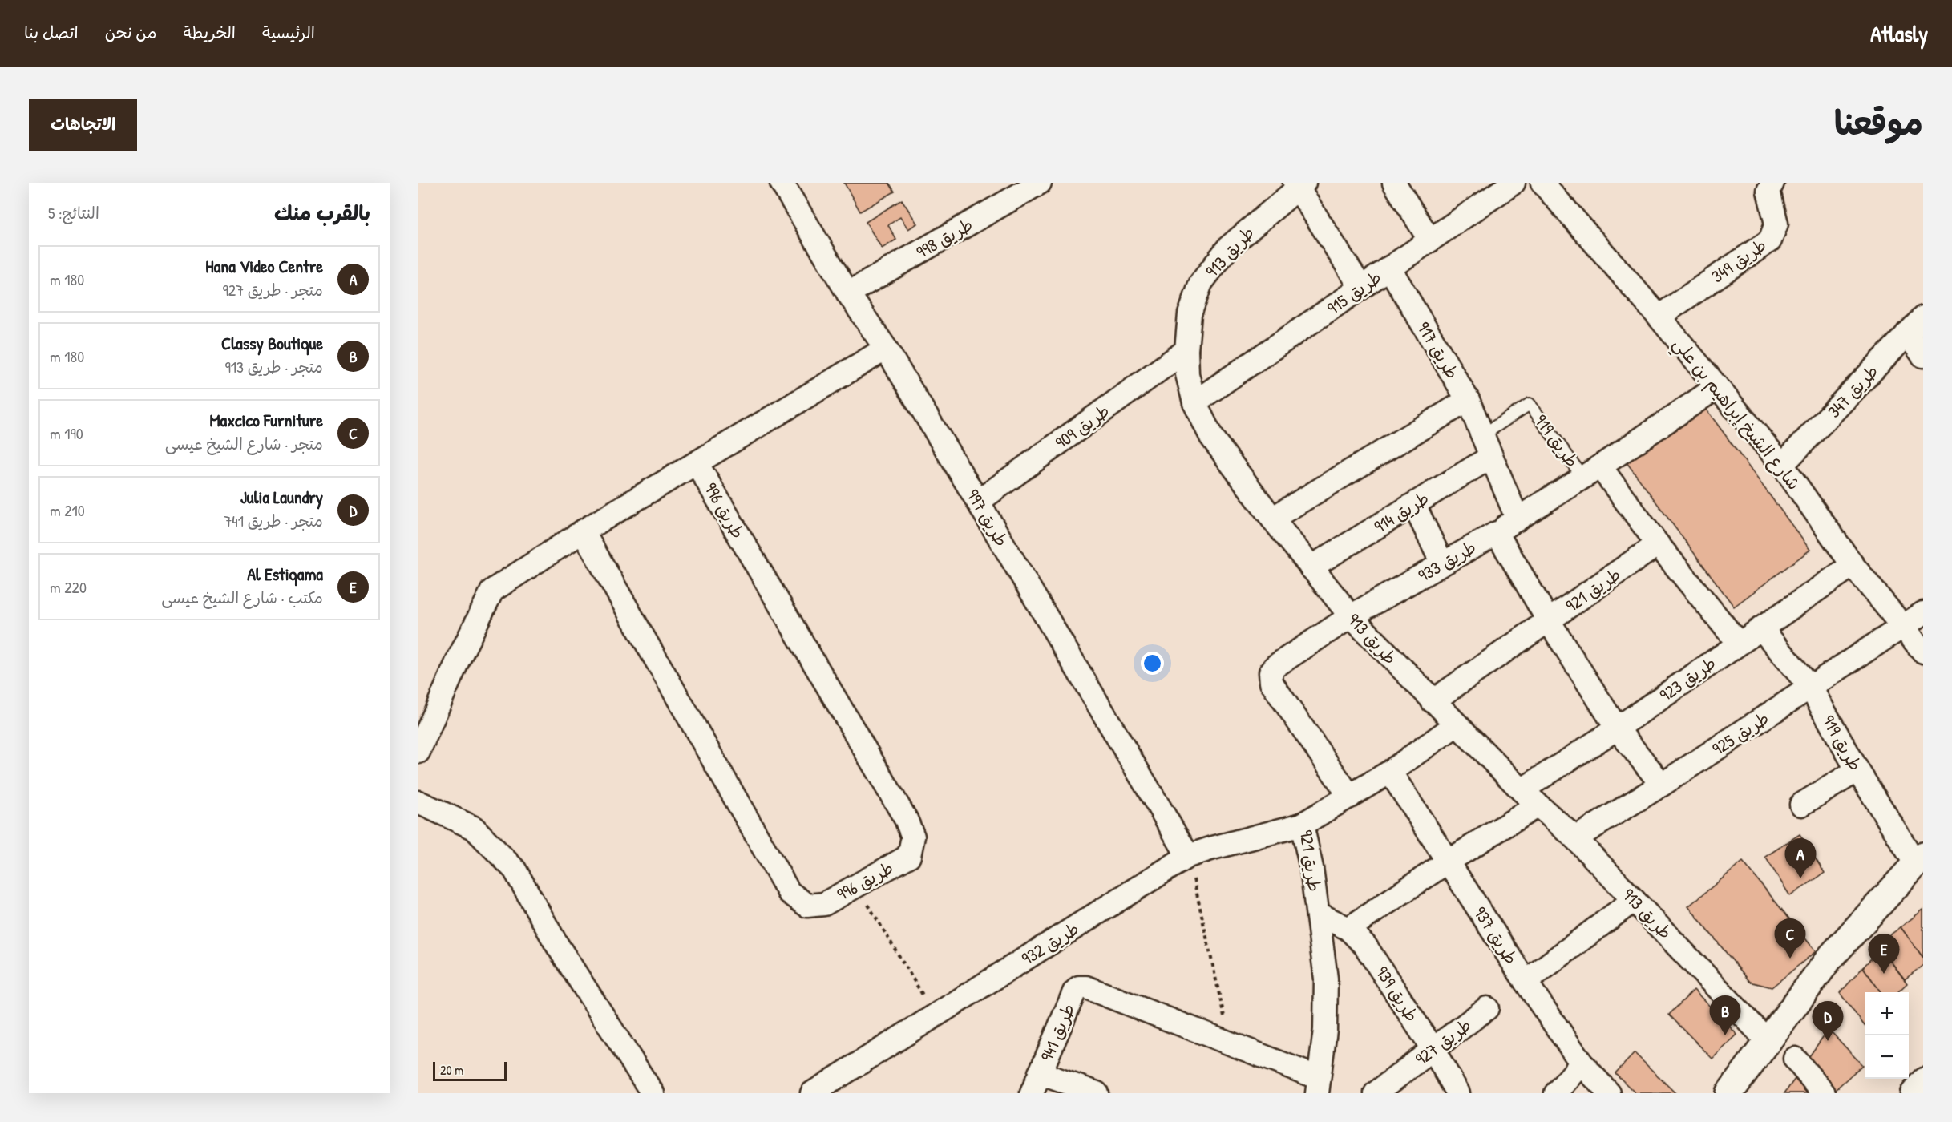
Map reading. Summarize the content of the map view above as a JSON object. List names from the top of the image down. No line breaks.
{"streets":{"street":["طريق 998","طريق 913","طريق 349","طريق 915","طريق 917","طريق 347","شارع الشيخ إبراهيم بن علي","طريق 909","طريق 919","طريق 996","طريق 914","طريق 997","طريق 933","طريق 921","طريق 923","طريق 925","طريق 937","طريق 932","طريق 939","طريق 941","طريق 927"]},"crossings":[["طريق 998","طريق 997"],["طريق 913","طريق 915"],["طريق 913","طريق 909"],["طريق 913","طريق 914"],["طريق 913","طريق 933"],["طريق 913","طريق 921"],["طريق 913","طريق 923"],["طريق 913","طريق 925"],["طريق 349","شارع الشيخ إبراهيم بن علي"],["طريق 915","طريق 917"],["طريق 917","طريق 919"],["طريق 917","طريق 914"],["طريق 347","شارع الشيخ إبراهيم بن علي"],["شارع الشيخ إبراهيم بن علي","طريق 923"],["شارع الشيخ إبراهيم بن علي","طريق 925"],["طريق 909","طريق 997"],["طريق 919","طريق 921"],["طريق 919","طريق 923"],["طريق 919","طريق 925"],["طريق 996","طريق 997"],["طريق 997","طريق 932"],["طريق 933","طريق 921"],["طريق 933","طريق 923"],["طريق 933","طريق 925"],["طريق 921","طريق 937"],["طريق 921","طريق 932"],["طريق 921","طريق 939"],["طريق 921","طريق 941"],["طريق 923","طريق 937"],["طريق 923","طريق 939"],["طريق 939","طريق 927"]],"scale_bar":"20 m","page":{"header":"Atlasly","nav":["الرئيسية","الخريطة","من نحن","اتصل بنا"],"title":"موقعنا","buttons":"الاتجاهات","heading":["بالقرب منك","النتائج: 5"],"list":[{"mark":"A","name":"Hana Video Centre","note":"متجر · طريق 927","value":"180 m"},{"mark":"B","name":"Classy Boutique","note":"متجر · طريق 913","value":"180 m"},{"mark":"C","name":"Maxcico Furniture","note":"متجر · شارع الشيخ عيسى","value":"190 m"},{"mark":"D","name":"Julia Laundry","note":"متجر · طريق 741","value":"210 m"},{"mark":"E","name":"Al Estiqama","note":"مكتب · شارع الشيخ عيسى","value":"220 m"}],"pins":["A","C","E","B","D"],"map_buttons":["+","−"],"scale":"20 m"}}
